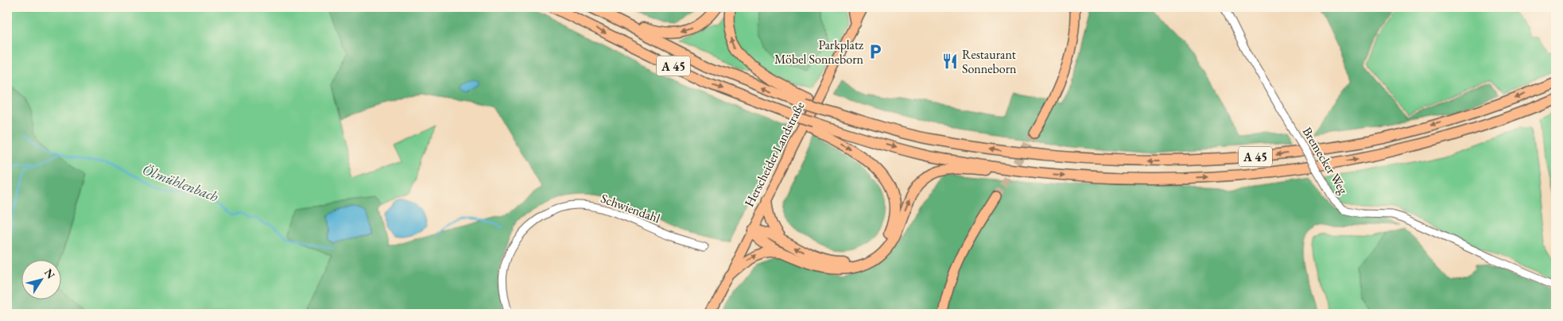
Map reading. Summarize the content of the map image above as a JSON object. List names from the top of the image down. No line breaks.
{"streets":{"highway":["A 45"],"main road":["Herscheider Landstraße"],"street":["Bremecker Weg","Schwiendahl"]},"water":["Ölmühlenbach"],"places":{"parking":["Parkplatz Möbel Sonneborn"],"restaurant":["Restaurant Sonneborn"]},"north":"top right"}
